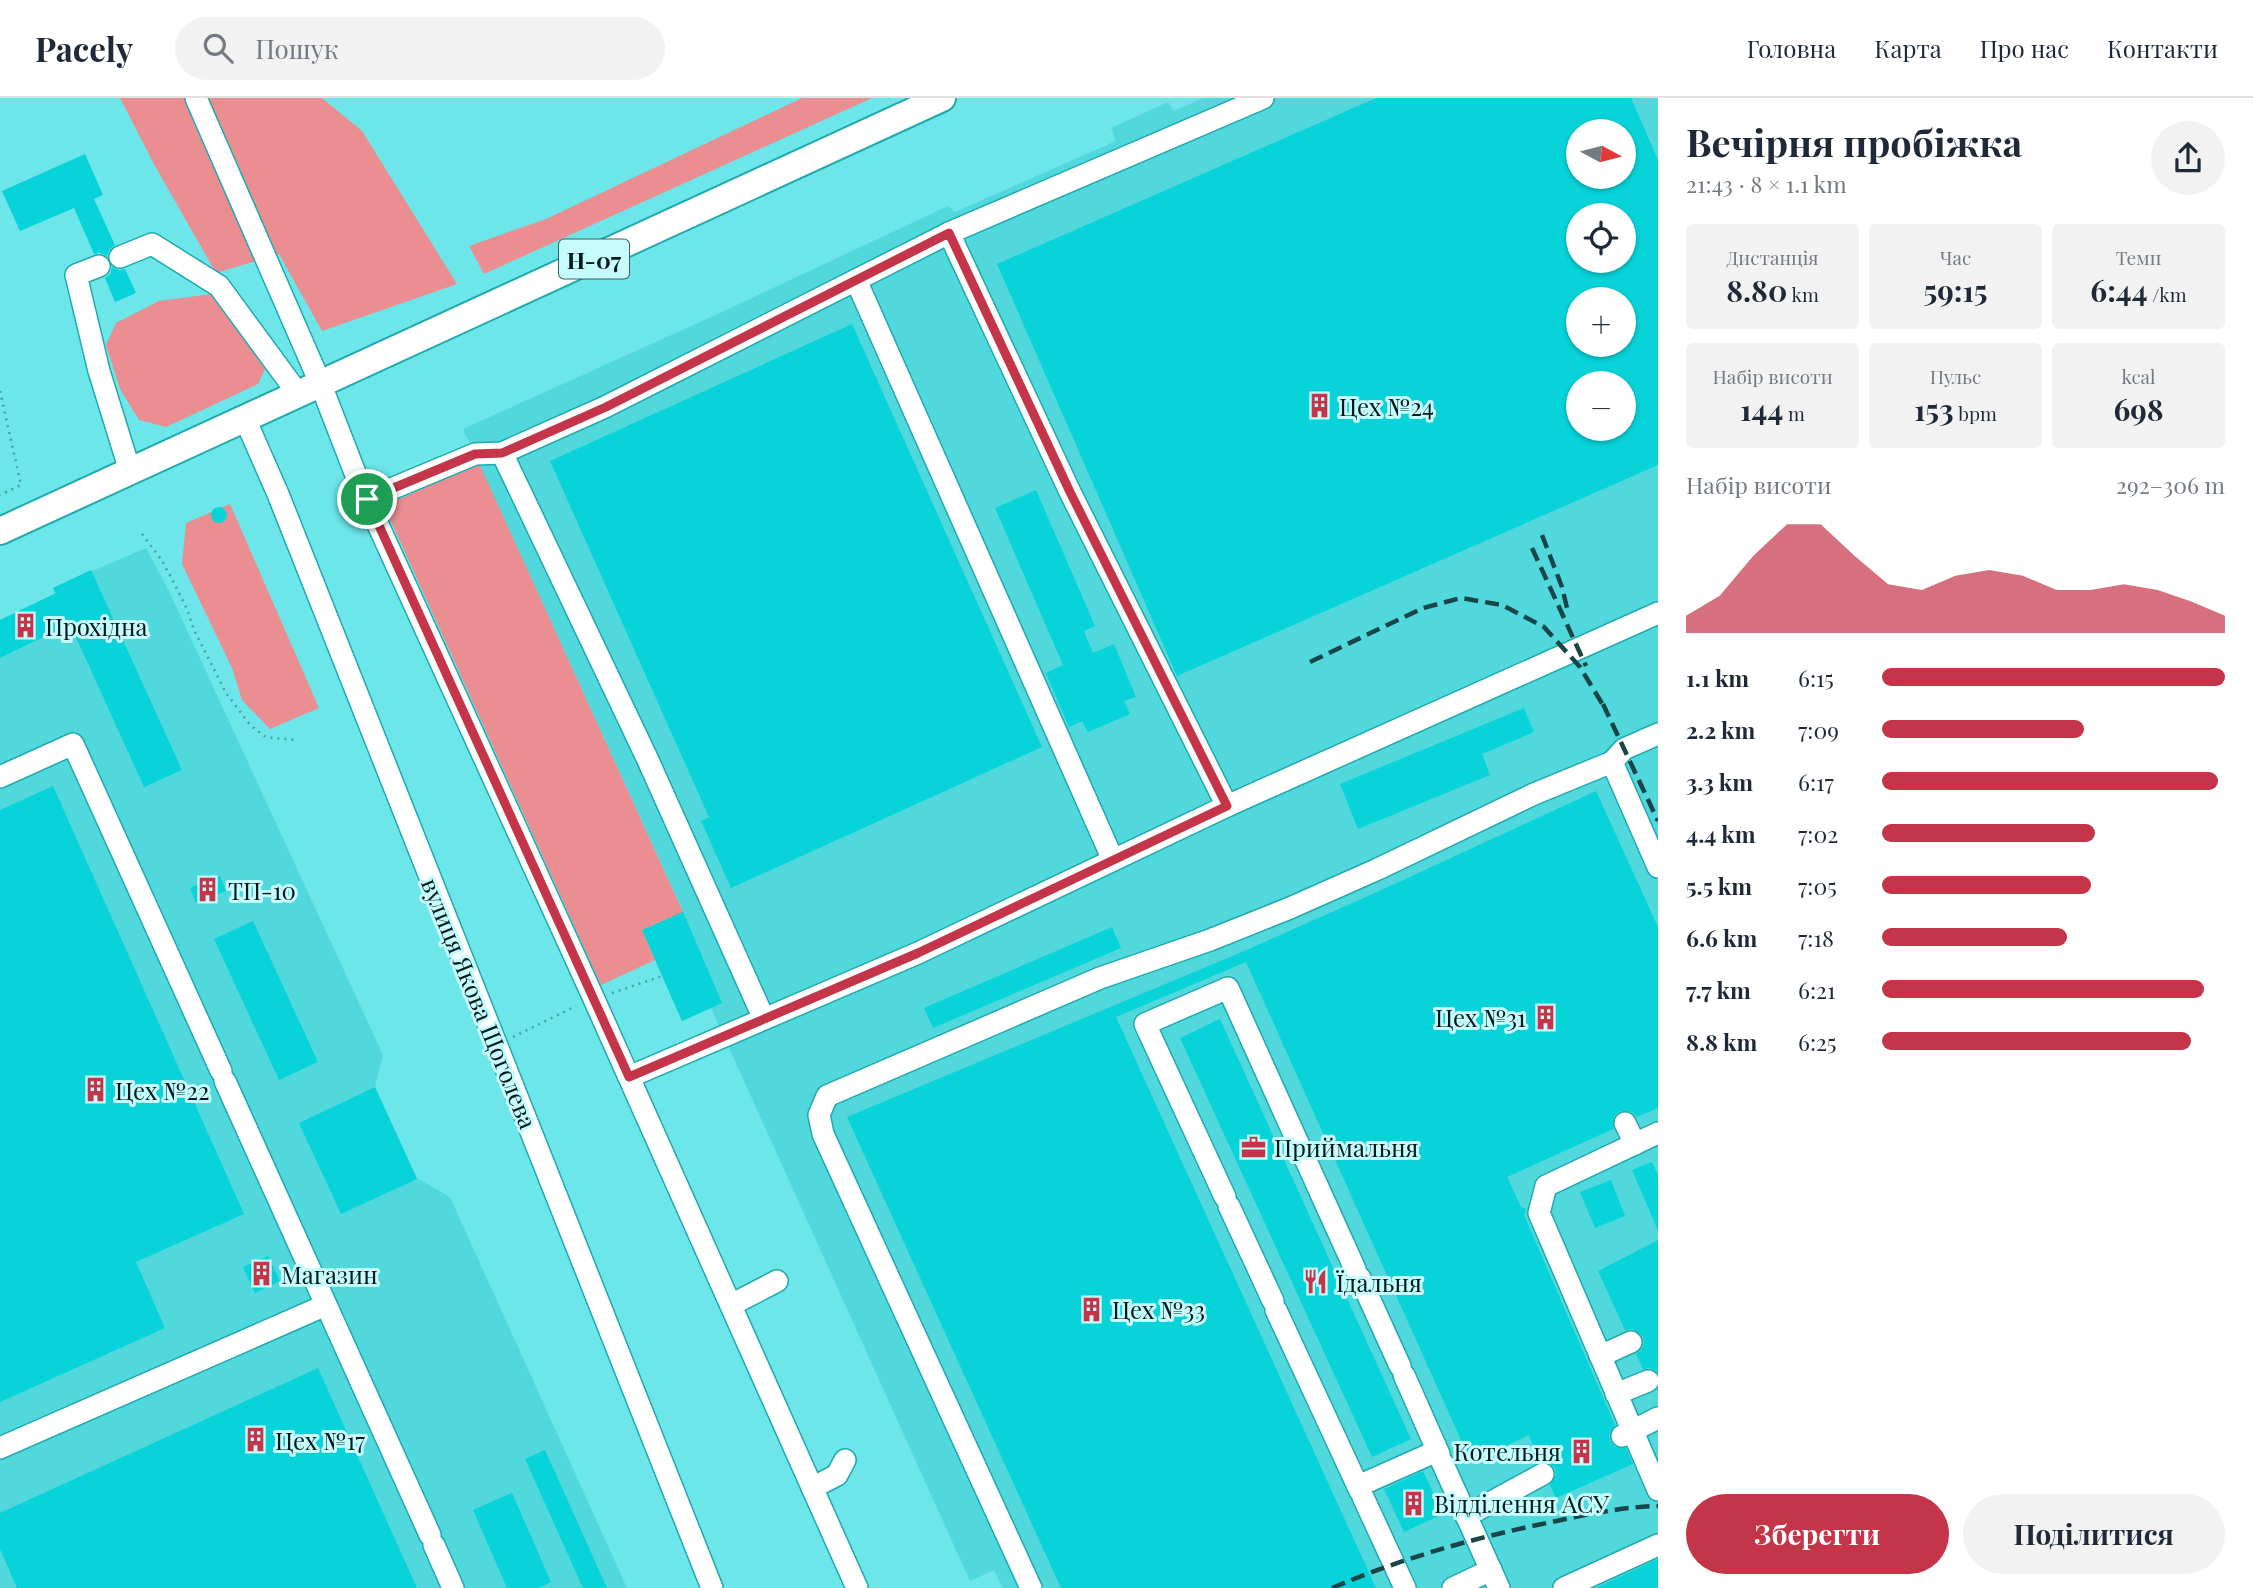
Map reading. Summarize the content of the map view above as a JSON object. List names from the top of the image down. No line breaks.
{"streets":{"main road":["Н-07"],"street":["вулиця Якова Щоголева"]},"crossings":[["Н-07","вулиця Якова Щоголева"]],"places":{"building":["Цех №24","Прохідна","ТП-10","Цех №31","Цех №22","Магазин","Цех №33","Цех №17","Котельня","Відділення АСУ"],"office":["Приймальня"],"restaurant":["Їдальня"]},"north":"right","page":{"header":"Pacely","search":"Пошук","nav":["Головна","Карта","Про нас","Контакти"],"heading":["Вечірня пробіжка","21:43 · 8 × 1.1 km"],"map_buttons":["+","−"],"stats":[["Дистанція","8.80 km"],["Час","59:15"],["Темп","6:44 /km"],["Набір висоти","144 m"],["Пульс","153 bpm"],["kcal","698"]],"chart":["Набір висоти","292–306 m"],"list":[{"name":"1.1 km","note":"6:15"},{"name":"2.2 km","note":"7:09"},{"name":"3.3 km","note":"6:17"},{"name":"4.4 km","note":"7:02"},{"name":"5.5 km","note":"7:05"},{"name":"6.6 km","note":"7:18"},{"name":"7.7 km","note":"6:21"},{"name":"8.8 km","note":"6:25"}],"buttons":["Зберегти","Поділитися"]}}
